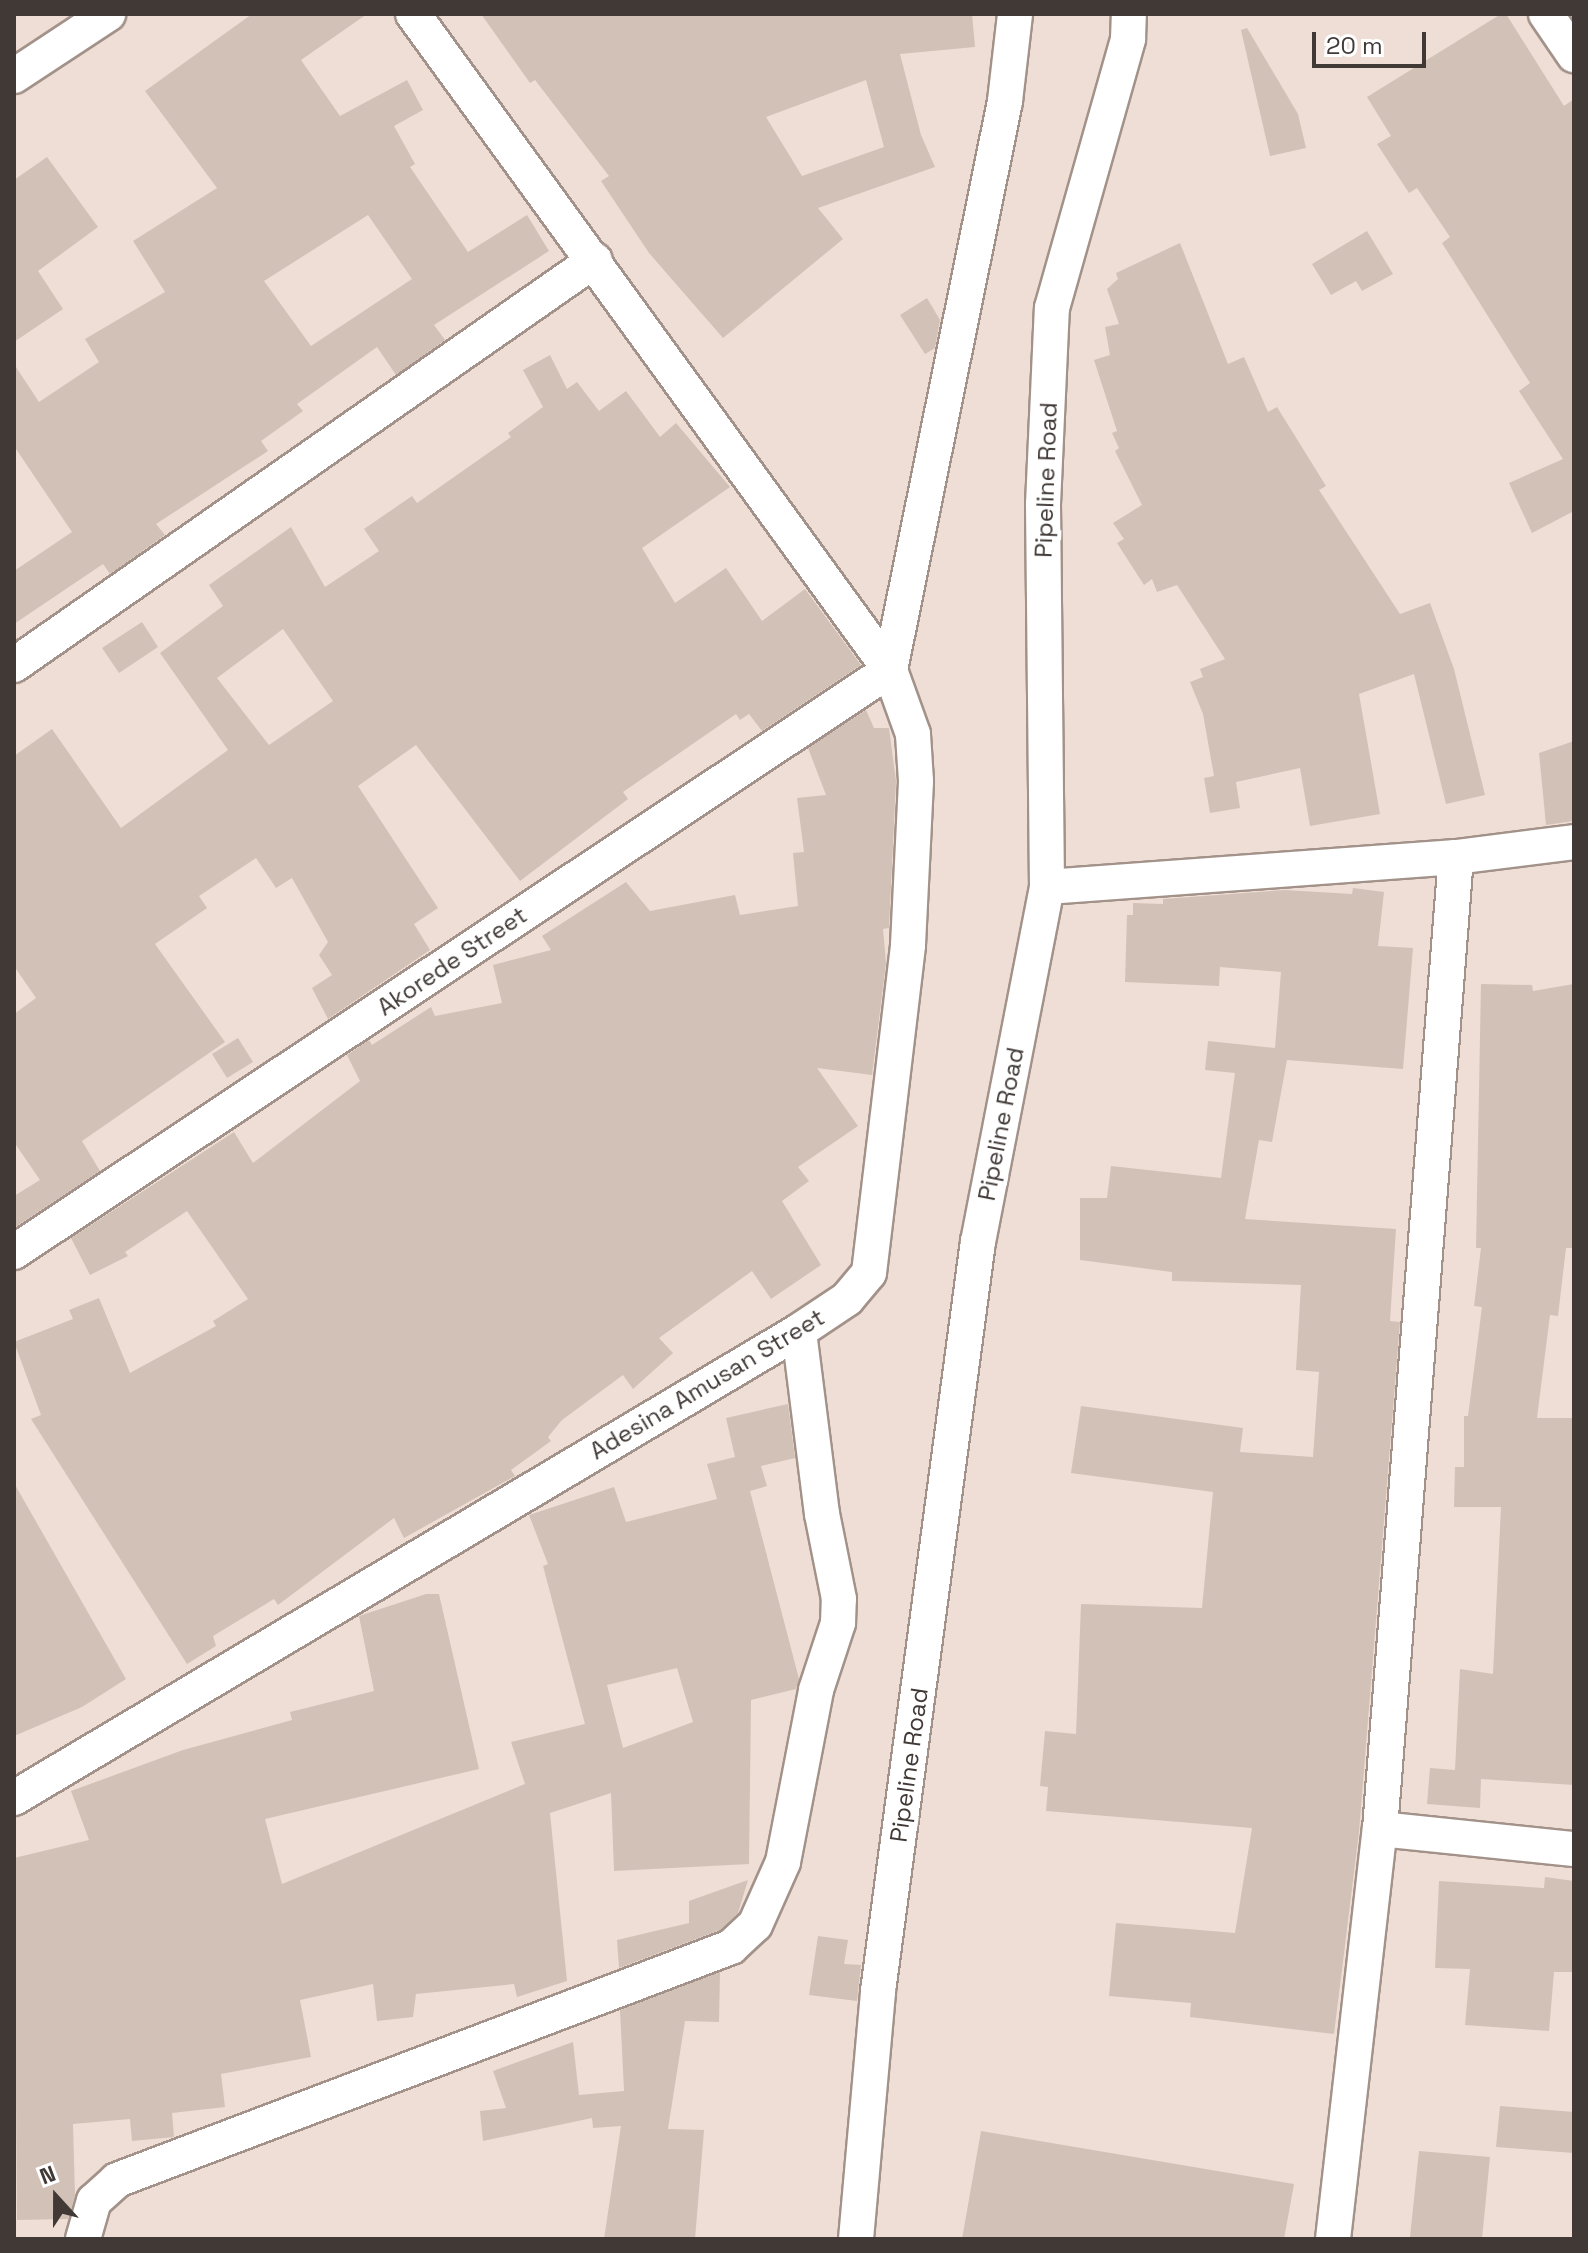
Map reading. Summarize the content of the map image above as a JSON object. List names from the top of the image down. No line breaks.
{"streets":{"street":["Pipeline Road","Akorede Street","Adesina Amusan Street"]},"crossings":[["Akorede Street","Adesina Amusan Street"]],"scale_bar":"20 m","north":"top"}
